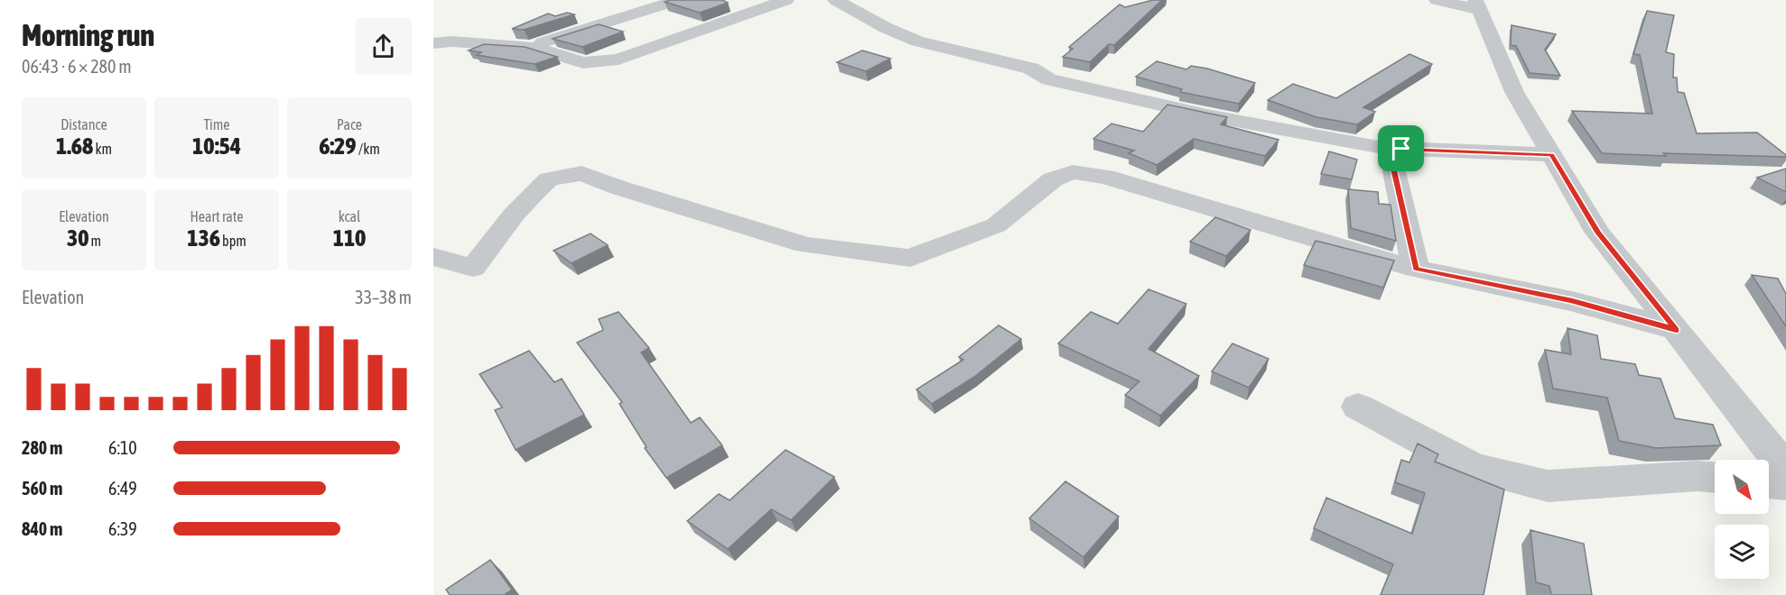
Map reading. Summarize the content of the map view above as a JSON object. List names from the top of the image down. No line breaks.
{"north":"bottom right","page":{"heading":["Morning run","06:43 · 6 × 280 m"],"stats":[["Distance","1.68 km"],["Time","10:54"],["Pace","6:29 /km"],["Elevation","30 m"],["Heart rate","136 bpm"],["kcal","110"]],"chart":["Elevation","33–38 m"],"list":[{"name":"280 m","note":"6:10"},{"name":"560 m","note":"6:49"},{"name":"840 m","note":"6:39"}]}}
